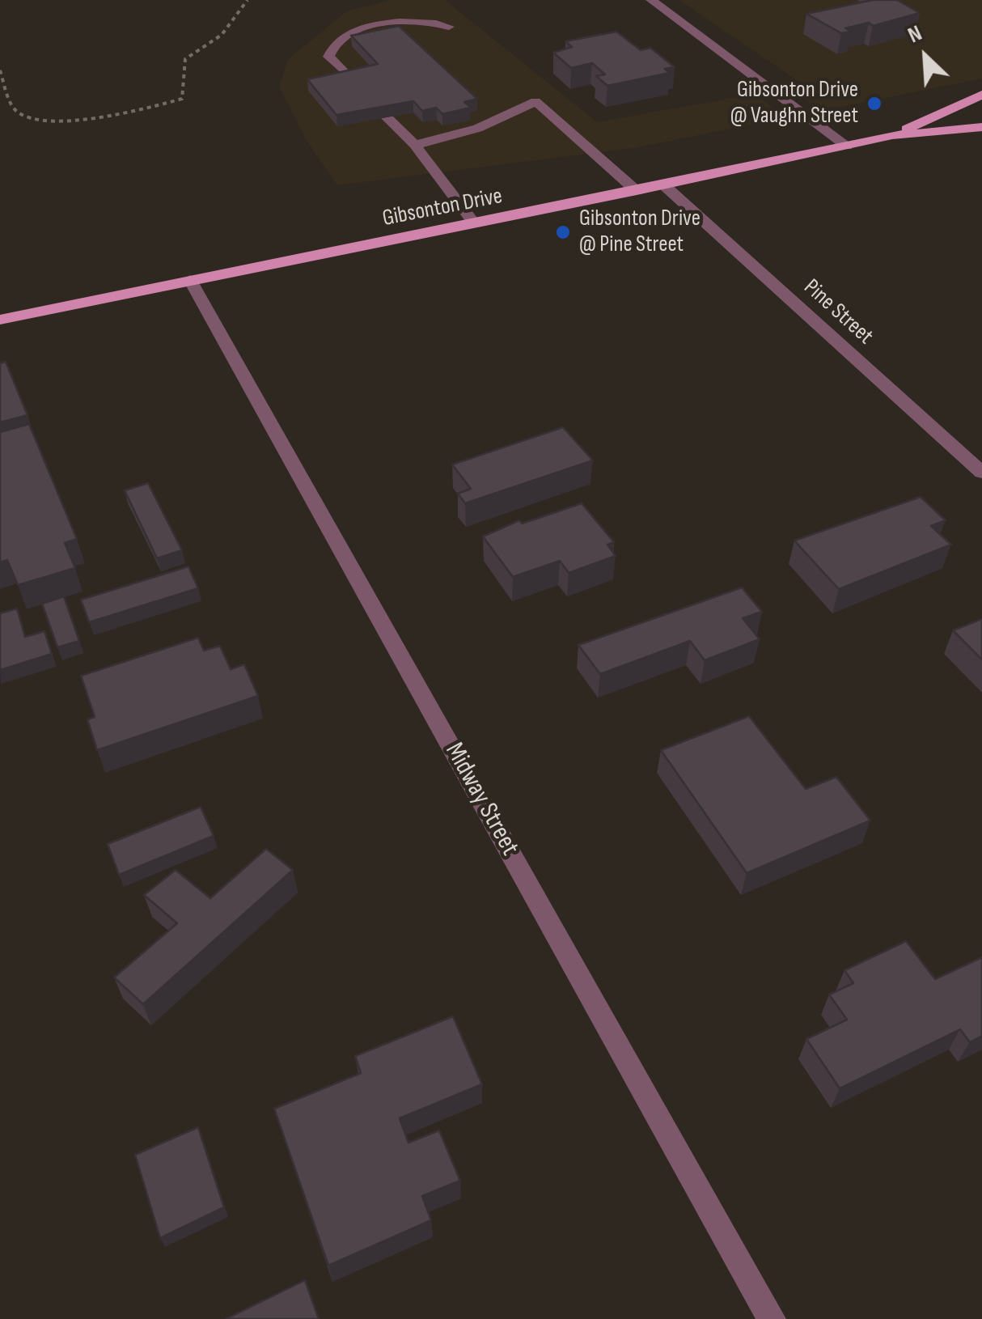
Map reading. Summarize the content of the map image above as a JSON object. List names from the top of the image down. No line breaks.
{"streets":{"main road":["Gibsonton Drive"],"street":["Pine Street","Midway Street"]},"crossings":[["Gibsonton Drive","Pine Street"],["Gibsonton Drive","Midway Street"]],"places":["Gibsonton Drive @ Vaughn Street","Gibsonton Drive @ Pine Street"],"north":"top left"}
